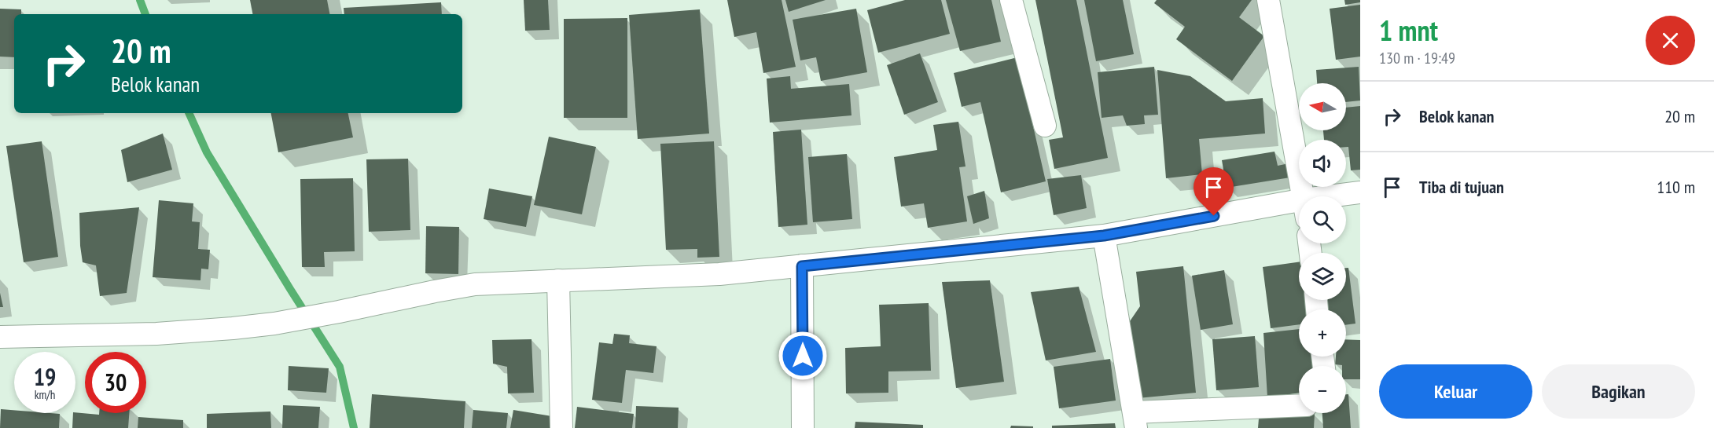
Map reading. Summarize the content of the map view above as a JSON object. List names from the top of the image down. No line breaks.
{"north":"left","page":{"heading":["1 mnt","130 m · 19:49"],"turn":["20 m","Belok kanan"],"list":[{"name":"Belok kanan","value":"20 m"},{"name":"Tiba di tujuan","value":"110 m"}],"map_buttons":["+","−"],"speed":"19 km/h","limit":"30","buttons":["Keluar","Bagikan"]}}
